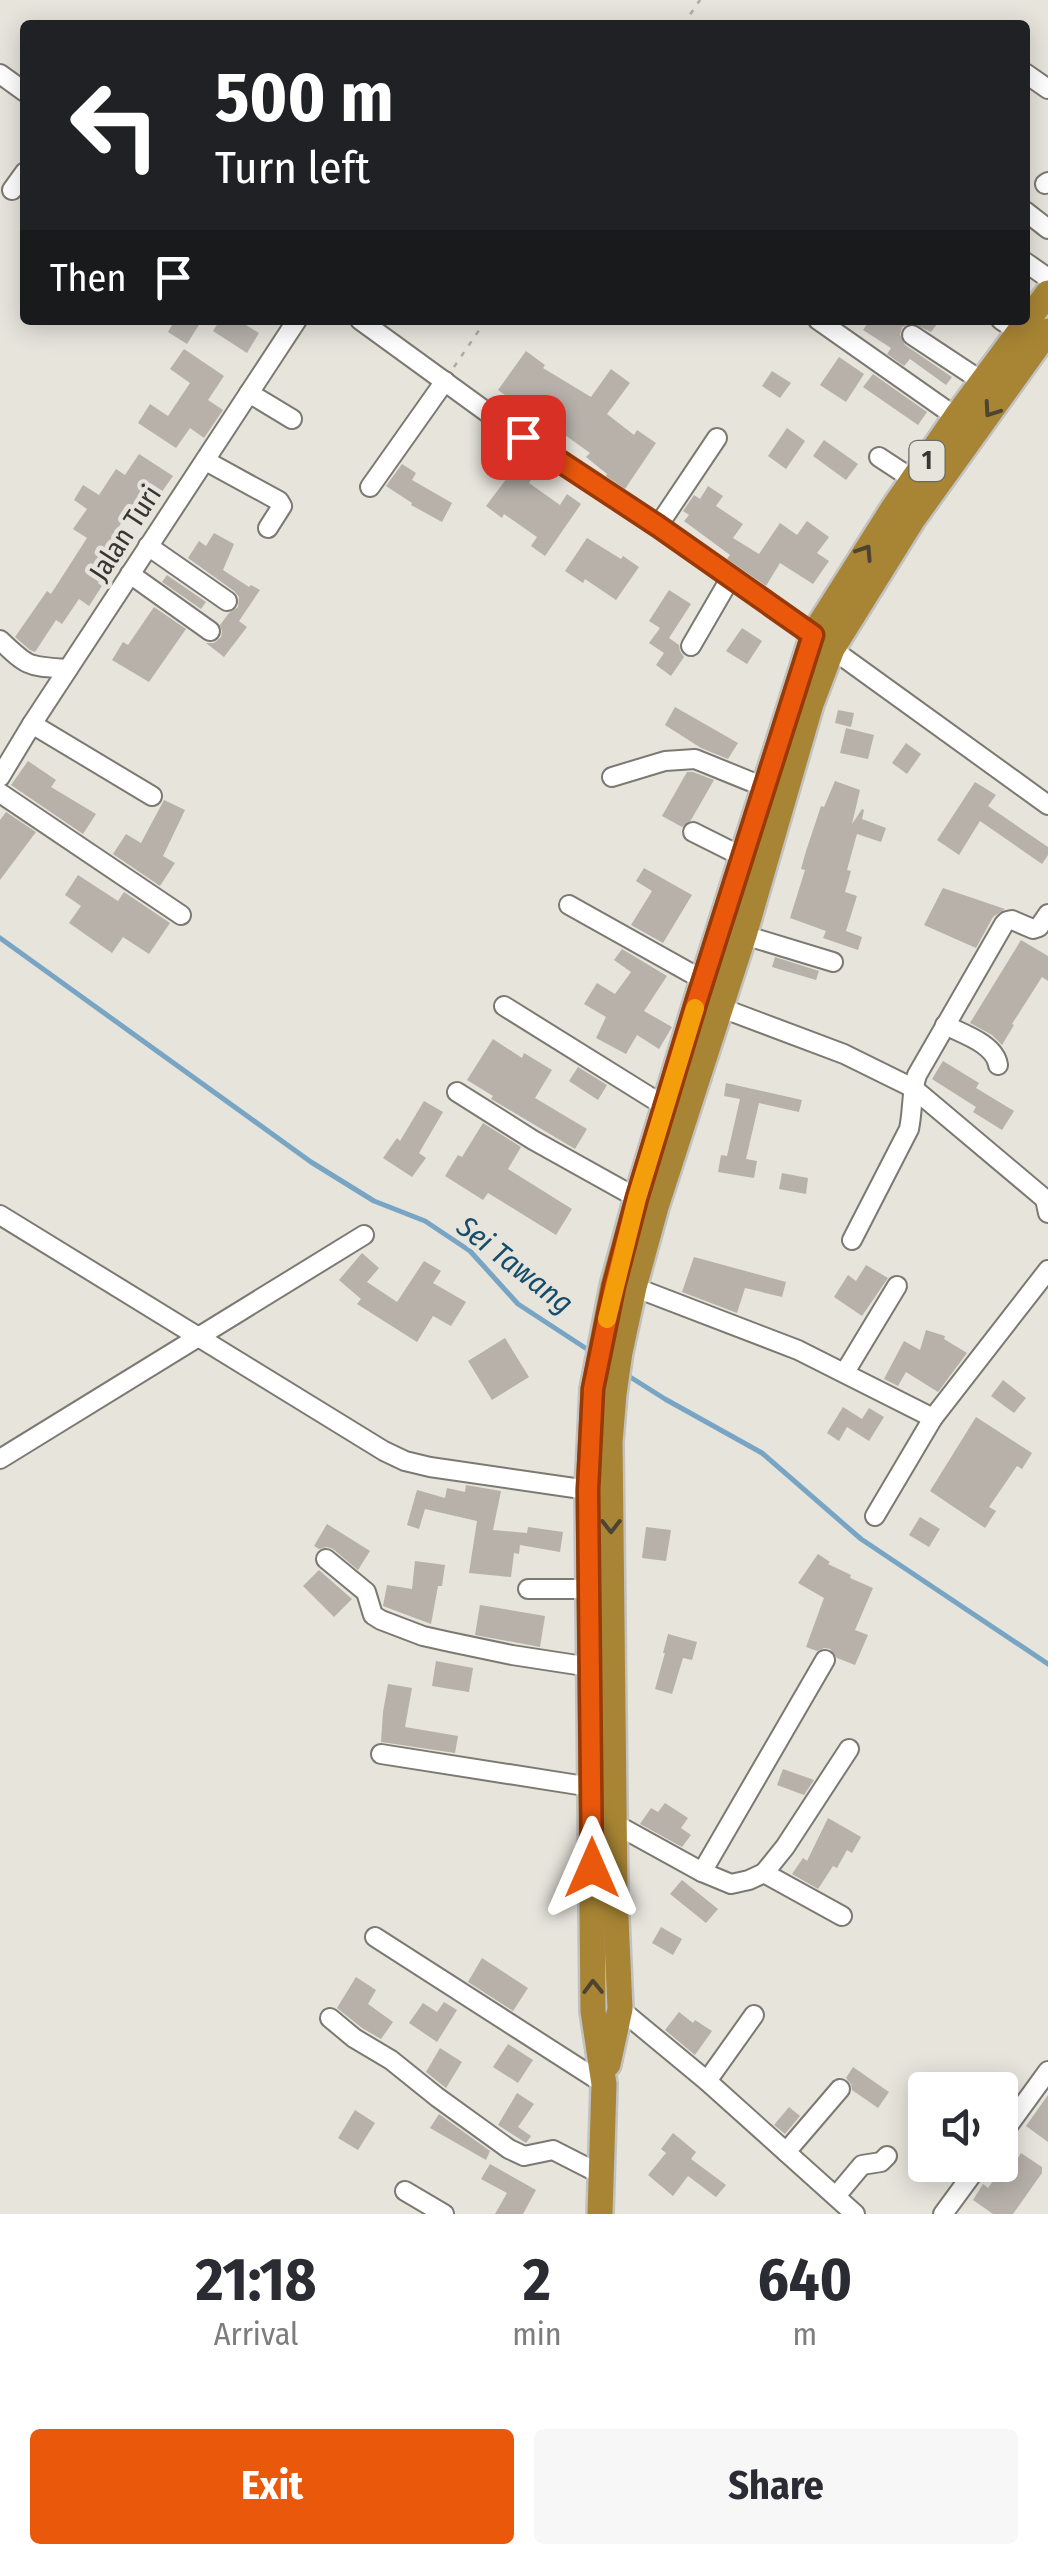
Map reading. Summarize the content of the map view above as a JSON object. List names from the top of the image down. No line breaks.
{"streets":{"highway":["1"],"street":["Jalan Turi"]},"water":["Sei Tawang"],"page":{"turn":["500 m","Turn left"],"then":"Then","eta":["21:18","Arrival","2","min","640","m"],"buttons":["Exit","Share"]}}
